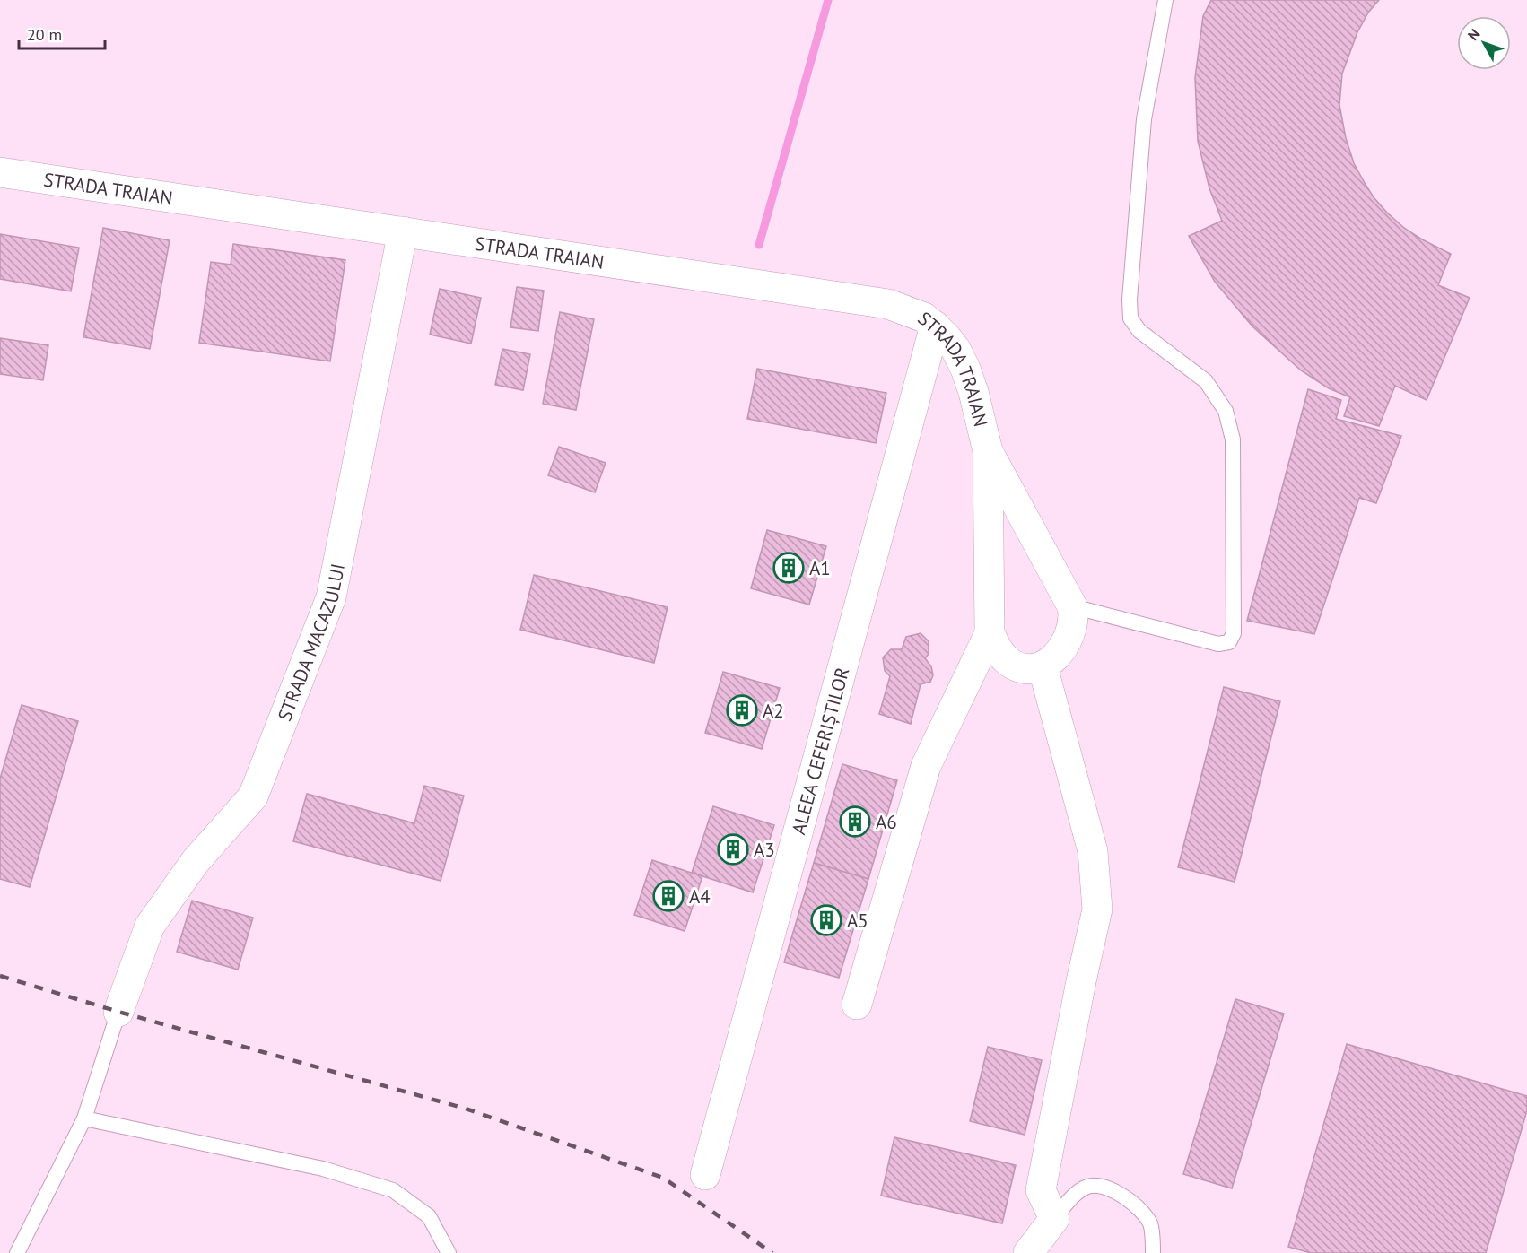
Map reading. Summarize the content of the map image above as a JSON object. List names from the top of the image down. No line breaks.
{"streets":{"street":["STRADA TRAIAN","STRADA MACAZULUI","ALEEA CEFERIȘTILOR"]},"crossings":[["STRADA TRAIAN","STRADA MACAZULUI"],["STRADA TRAIAN","ALEEA CEFERIȘTILOR"]],"places":{"building":["A1","A2","A6","A3","A4","A5"]},"scale_bar":"20 m","north":"top left"}
